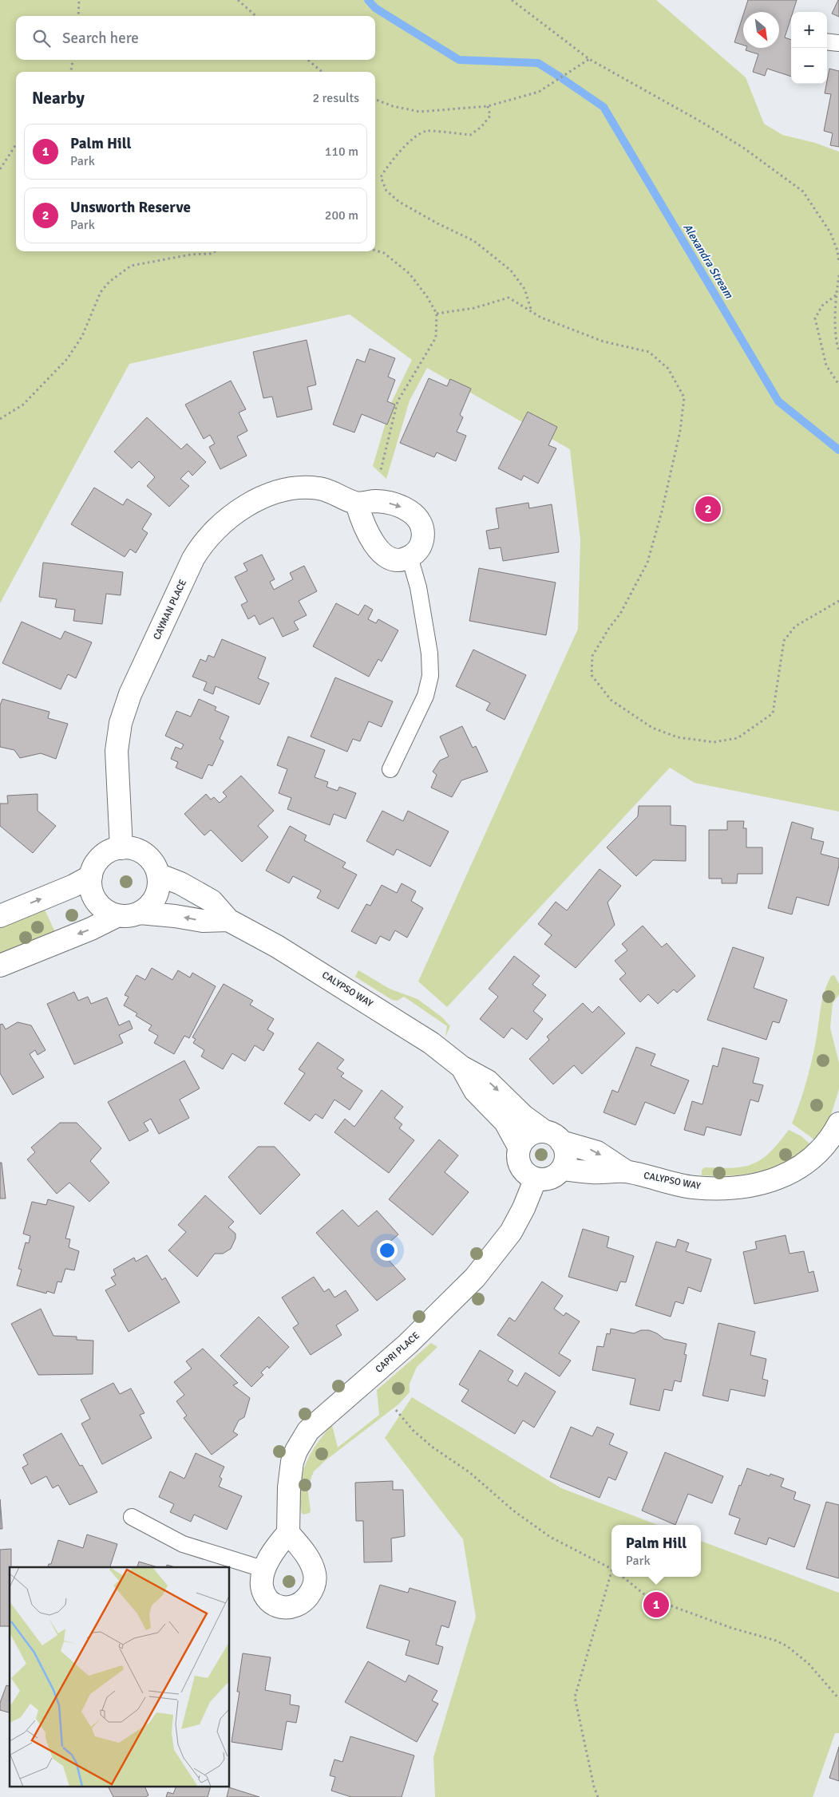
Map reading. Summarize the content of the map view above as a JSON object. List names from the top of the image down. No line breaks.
{"streets":{"street":["CAYMAN PLACE","CALYPSO WAY","CAPRI PLACE"]},"crossings":[["CAYMAN PLACE","CALYPSO WAY"],["CALYPSO WAY","CAPRI PLACE"]],"water":["Alexandra Stream"],"north":"bottom right","page":{"map_buttons":["+","−"],"search":"Search here","heading":["Nearby","2 results"],"list":[{"mark":"1","name":"Palm Hill","note":"Park","value":"110 m"},{"mark":"2","name":"Unsworth Reserve","note":"Park","value":"200 m"}],"pins":["2","1"],"popup":["Palm Hill","Park"]}}
